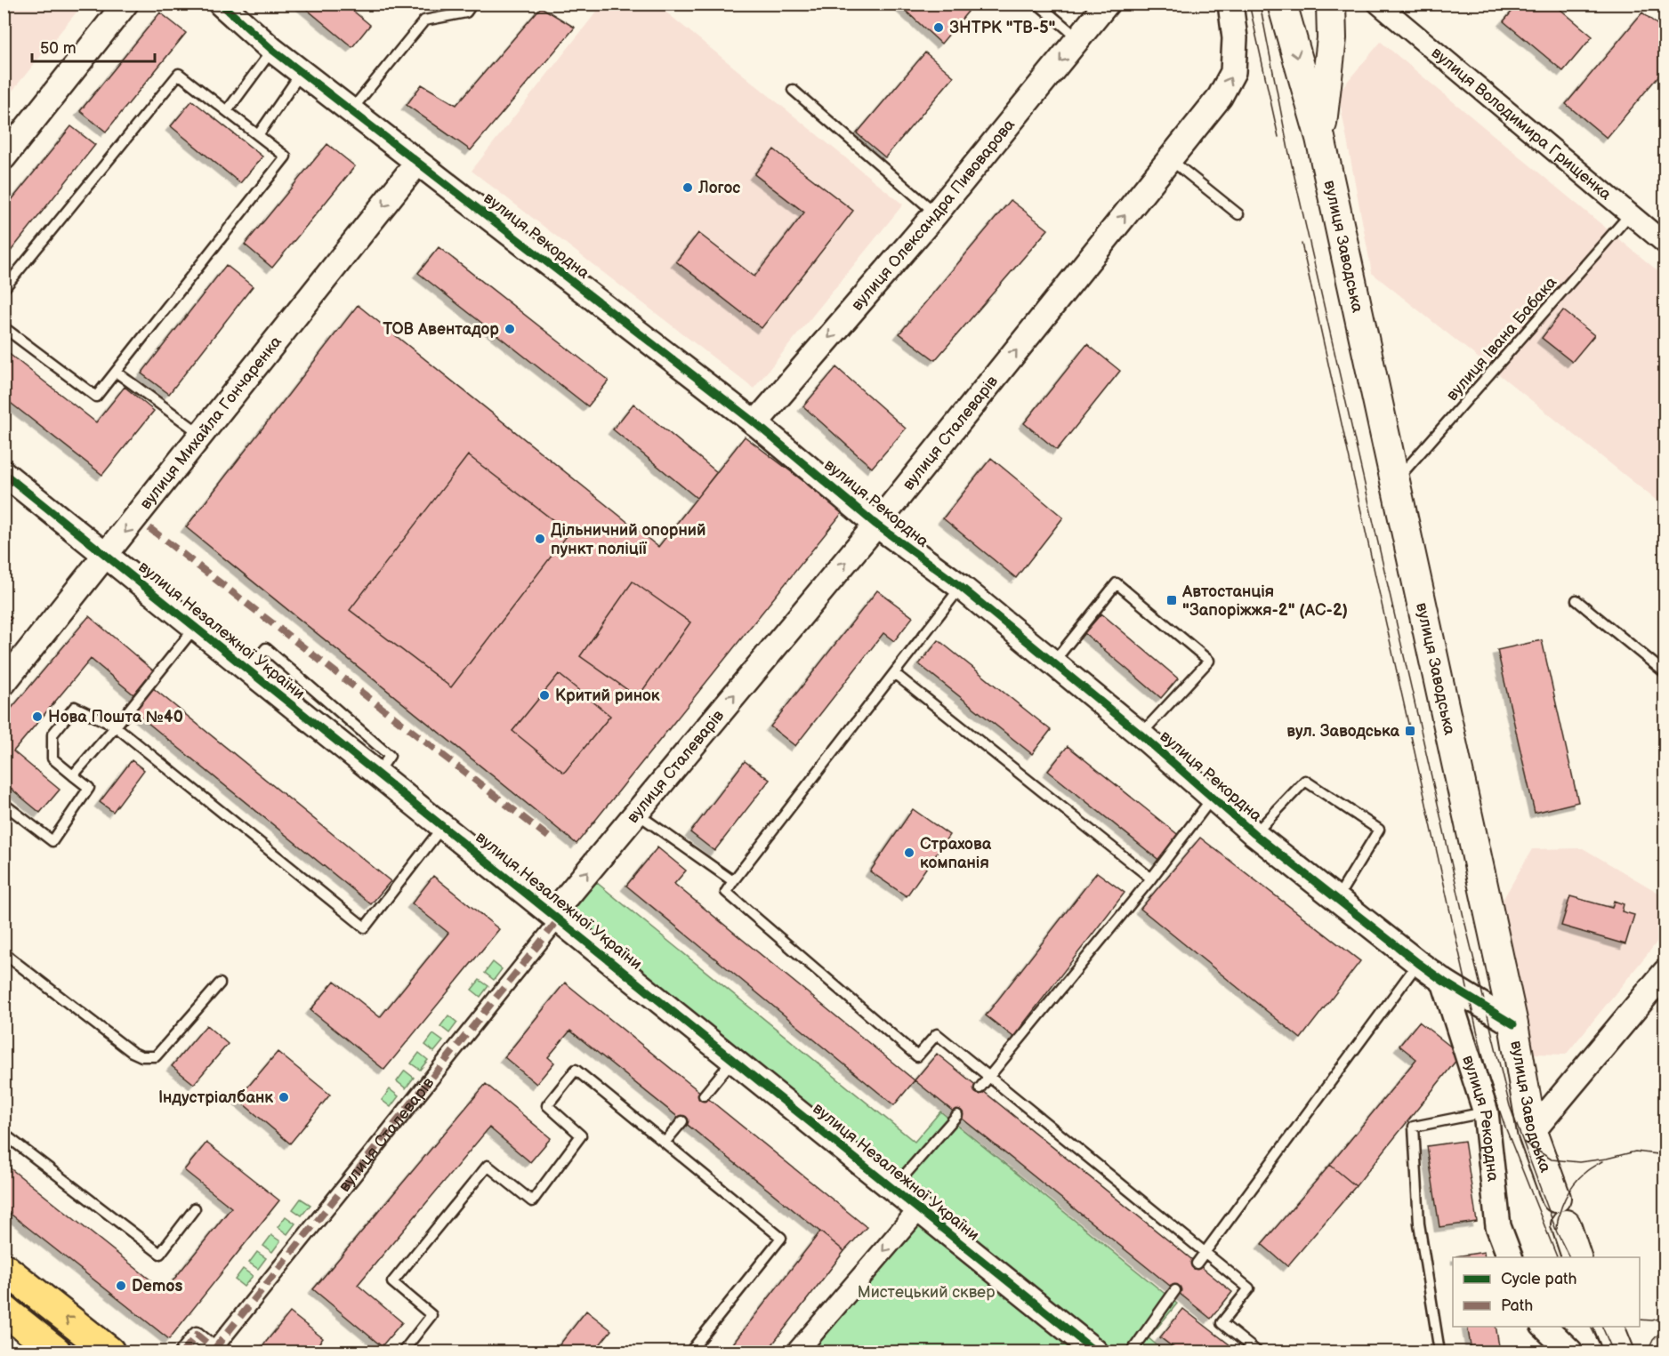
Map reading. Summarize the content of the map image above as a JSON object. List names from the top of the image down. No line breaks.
{"streets":{"main road":["вулиця Заводська"],"street":["вулиця Володимира Грищенка","вулиця Олександра Пивоварова","вулиця Рекордна","вулиця Михайла Гончаренка","вулиця Сталеварів","вулиця Незалежної України"],"lane":["вулиця Івана Бабака"]},"crossings":[["вулиця Володимира Грищенка","вулиця Івана Бабака"],["вулиця Олександра Пивоварова","вулиця Рекордна"],["вулиця Рекордна","вулиця Заводська"],["вулиця Рекордна","вулиця Михайла Гончаренка"],["вулиця Рекордна","вулиця Сталеварів"],["вулиця Заводська","вулиця Івана Бабака"],["вулиця Михайла Гончаренка","вулиця Незалежної України"],["вулиця Сталеварів","вулиця Незалежної України"]],"one_way":["вулиця Олександра Пивоварова","вулиця Михайла Гончаренка","вулиця Сталеварів"],"parks":["Мистецький сквер"],"places":{"other":["ЗНТРК \"ТВ-5\"","Логос","ТОВ Авентадор","Дільничний опорний пункт поліції","Критий ринок","Нова Пошта №40","Страхова компанія","Індустріалбанк","Demos"],"transit":["Автостанція \"Запоріжжя-2\" (АС-2)","вул. Заводська"]},"legend":["Cycle path","Path"],"scale_bar":"50 m"}
